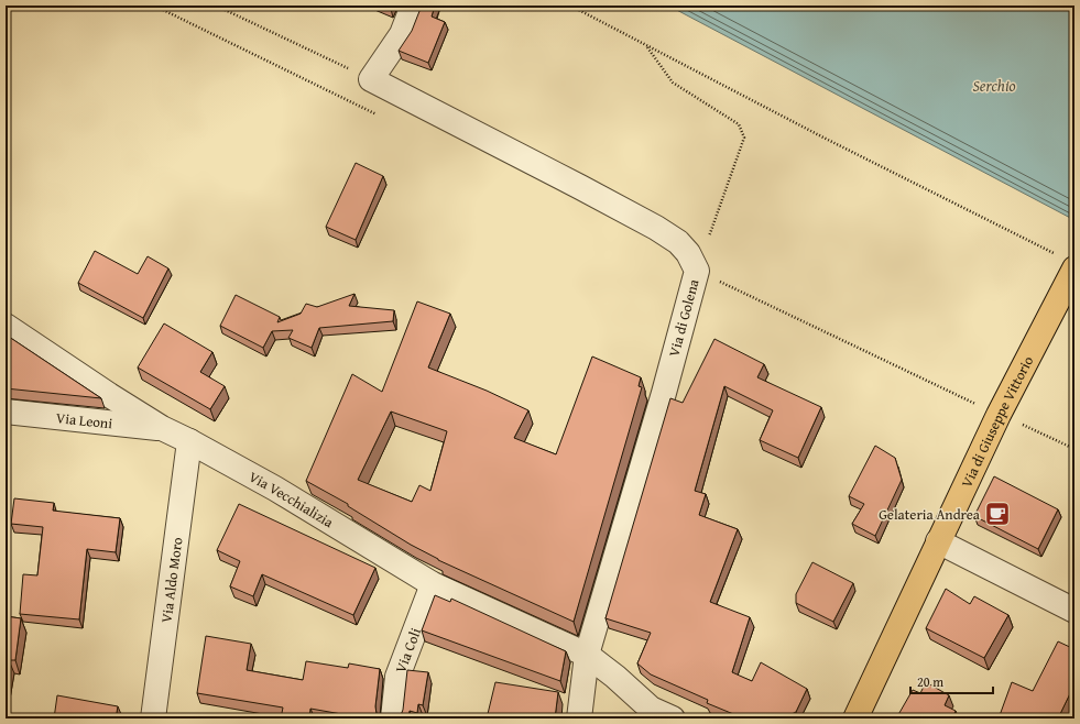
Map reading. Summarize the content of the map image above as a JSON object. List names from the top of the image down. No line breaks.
{"streets":{"main road":["Via di Giuseppe Vittorio"],"street":["Via di Golena","Via Leoni","Via Vecchializia","Via Aldo Moro","Via Coli"]},"crossings":[["Via di Golena","Via Vecchializia"],["Via Leoni","Via Vecchializia"],["Via Vecchializia","Via Aldo Moro"],["Via Vecchializia","Via Coli"]],"water":["Serchio"],"places":{"cafe":["Gelateria Andrea"]},"scale_bar":"20 m"}
